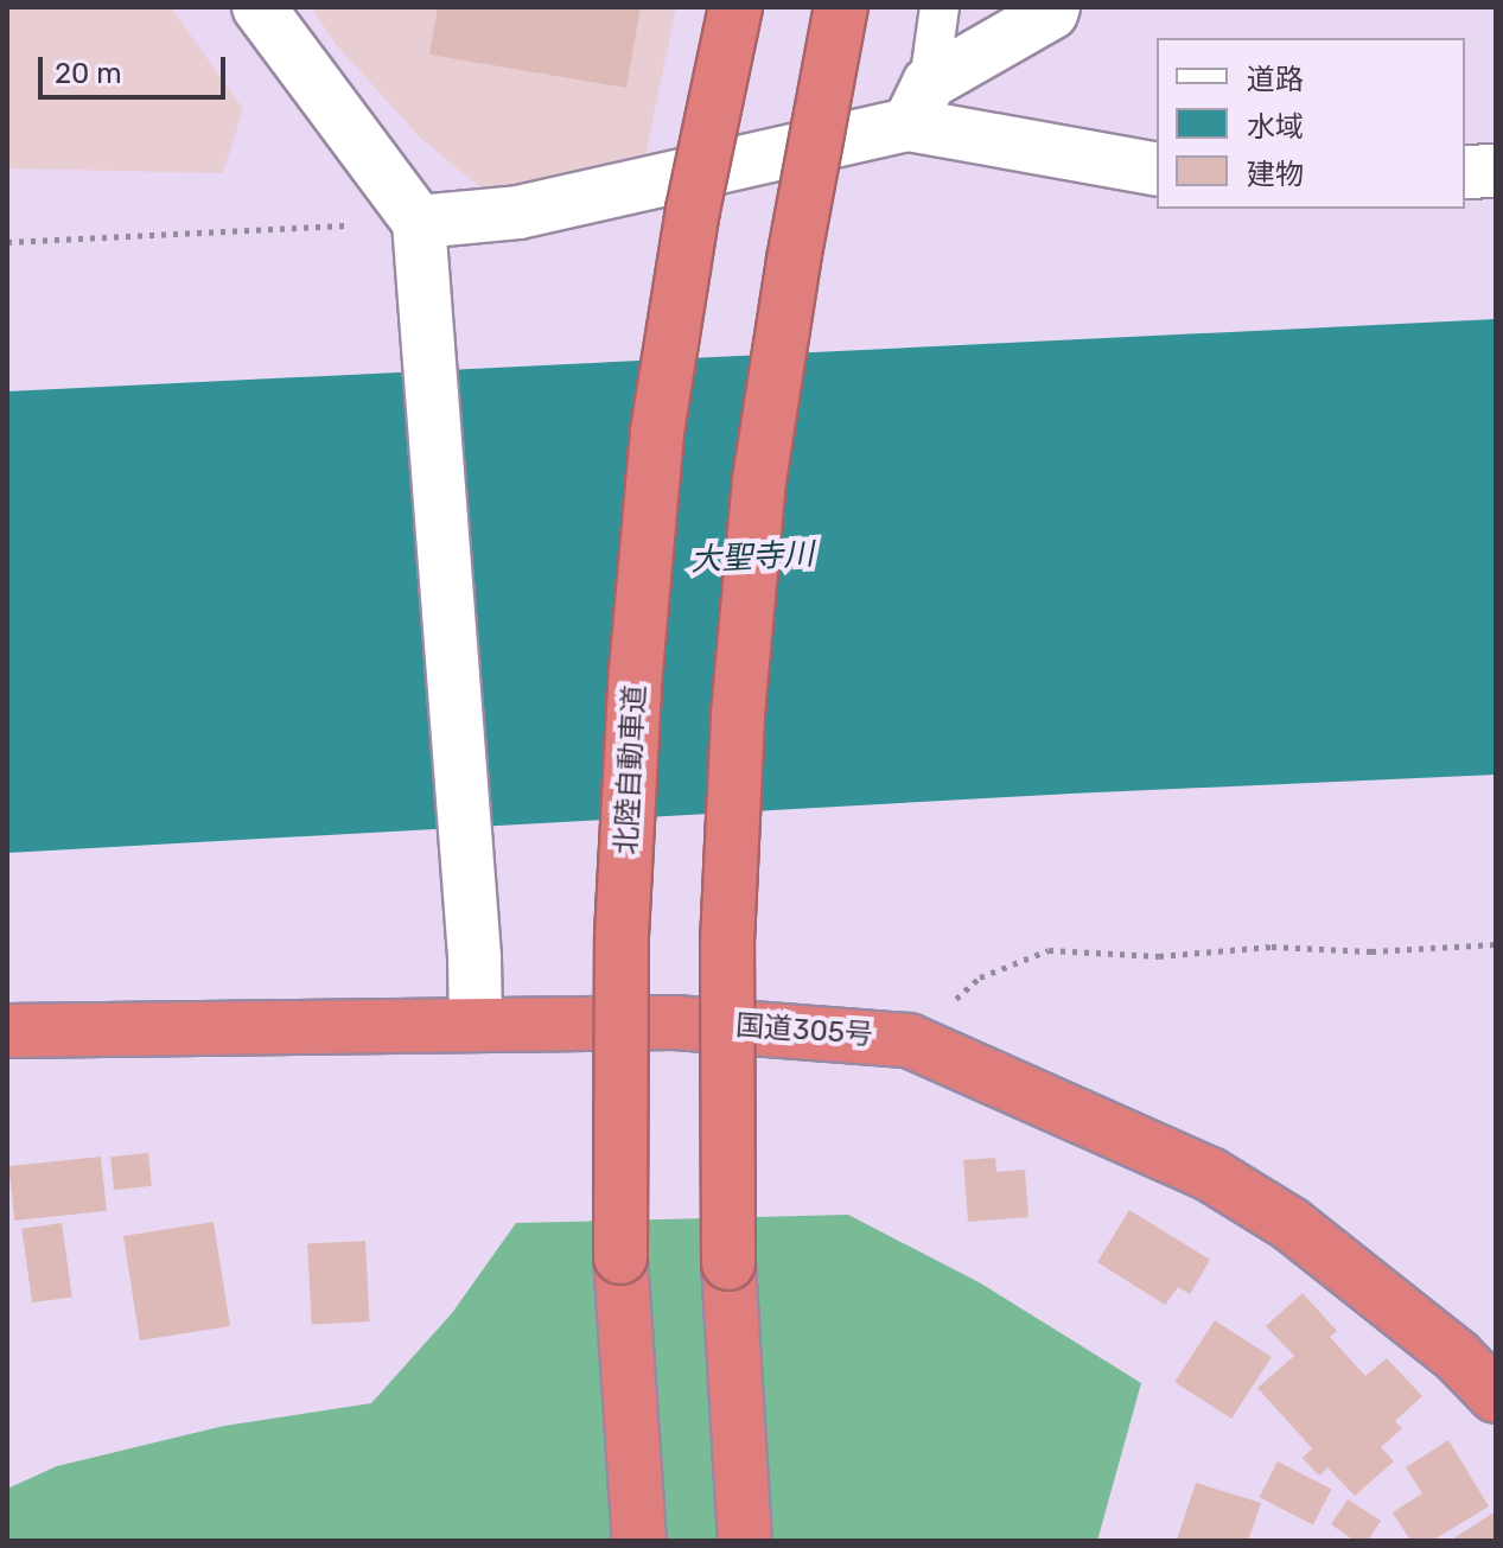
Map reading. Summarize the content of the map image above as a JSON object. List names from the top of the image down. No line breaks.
{"streets":{"highway":["北陸自動車道","国道305号"]},"water":["大聖寺川"],"legend":["道路","水域","建物"],"scale_bar":"20 m"}
